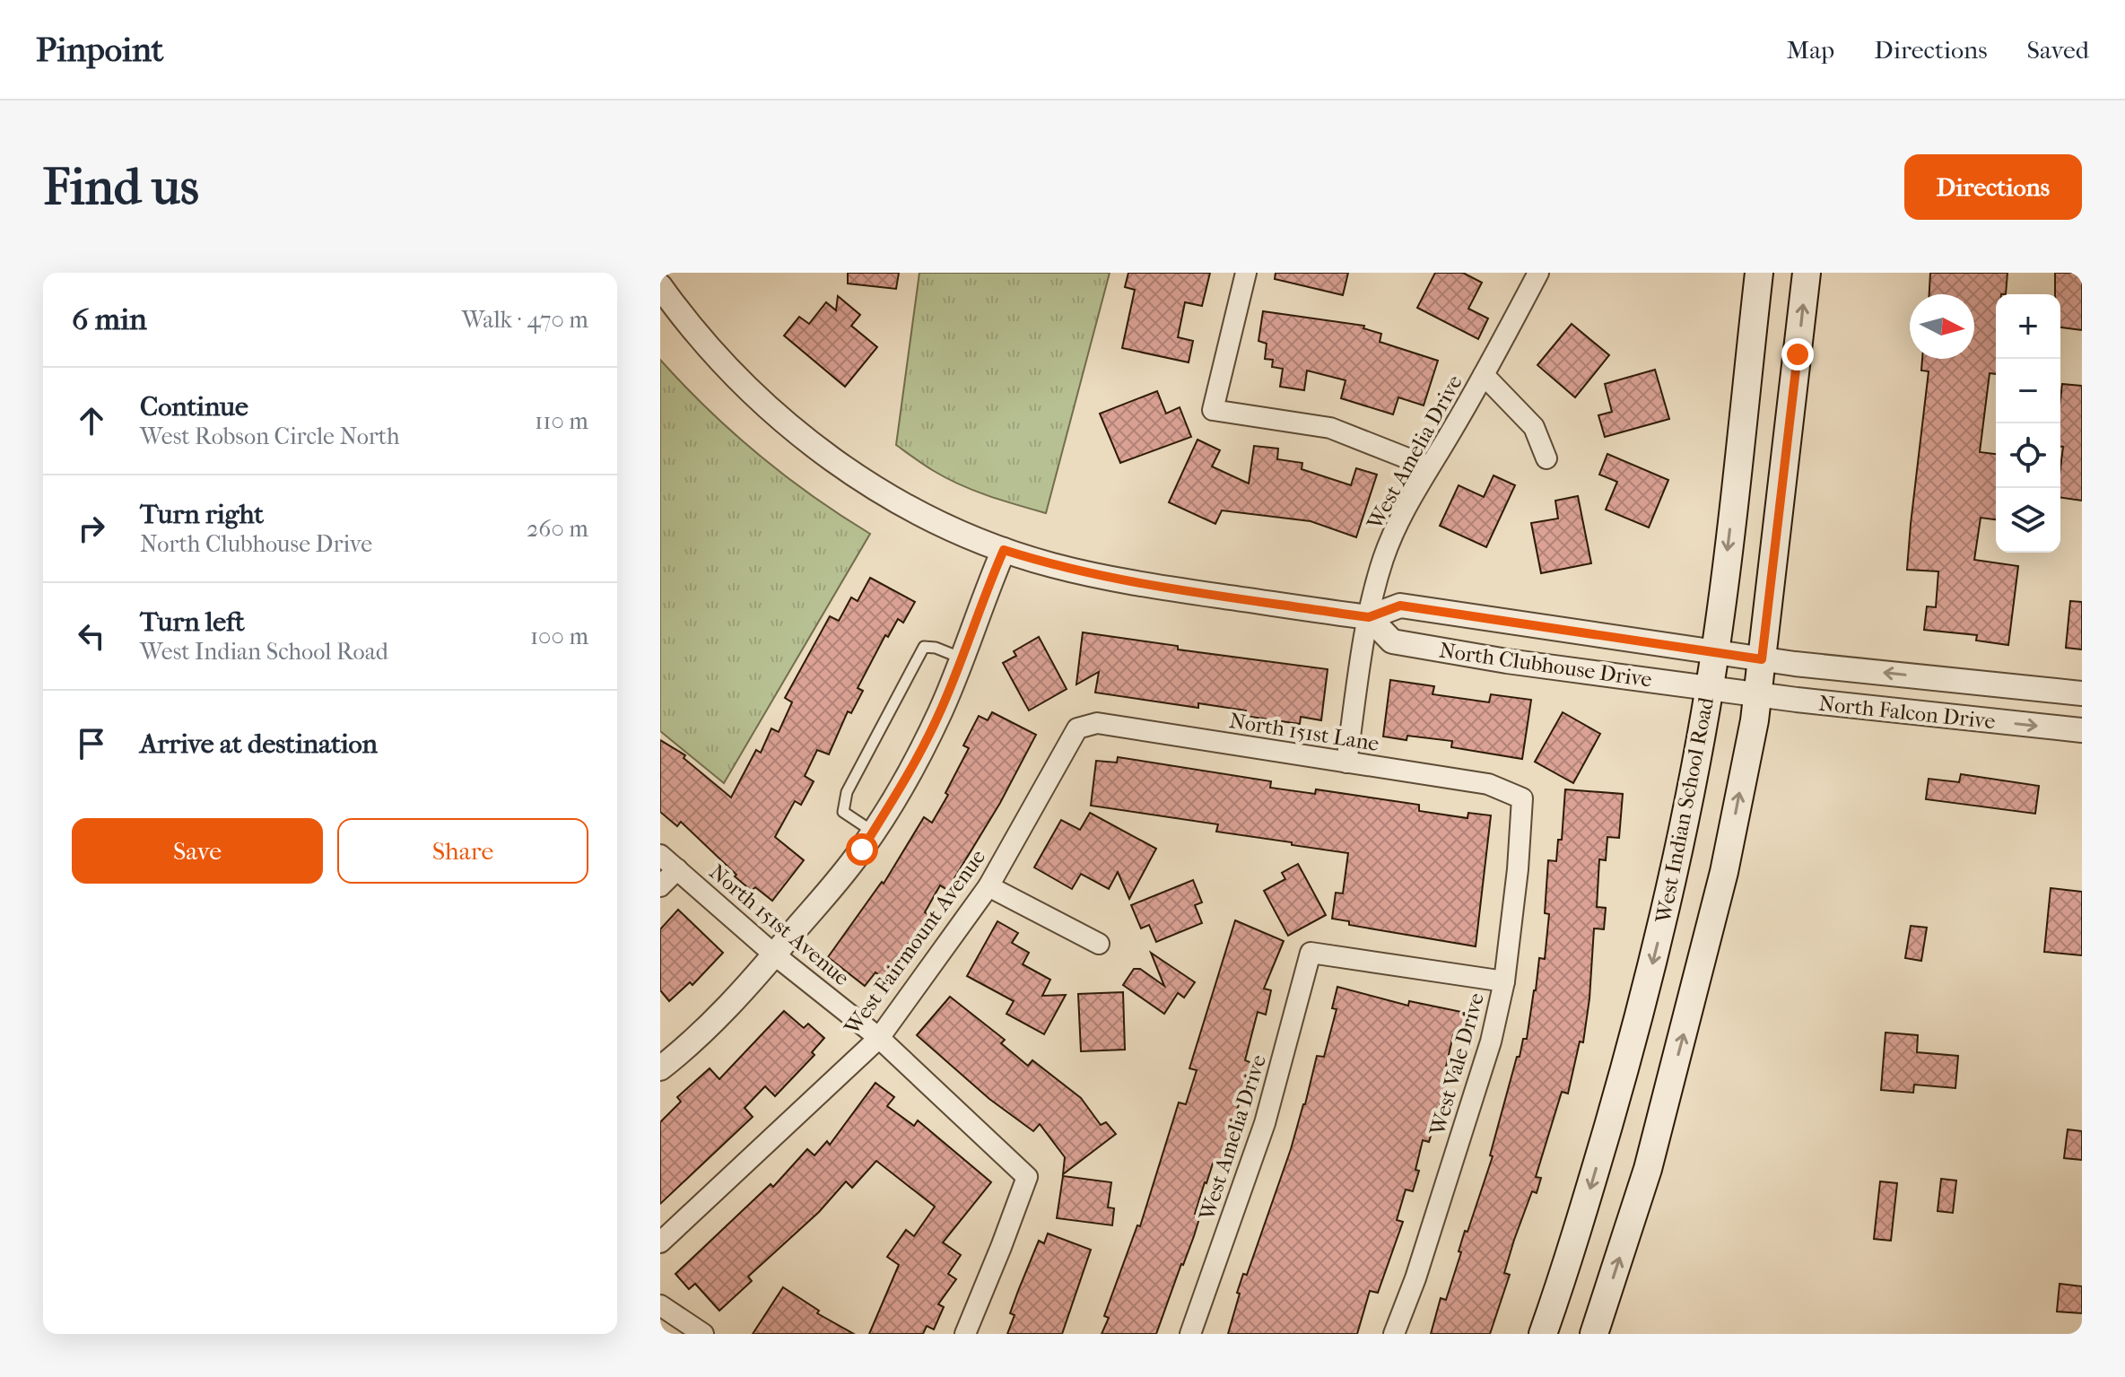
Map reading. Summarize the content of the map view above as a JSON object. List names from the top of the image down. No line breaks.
{"streets":{"main road":["West Indian School Road"],"street":["West Amelia Drive","North Clubhouse Drive","North Falcon Drive","North 151st Lane","North 151st Avenue","West Fairmount Avenue","West Vale Drive"]},"crossings":[["West Amelia Drive","North Clubhouse Drive"],["West Amelia Drive","North 151st Lane"],["West Amelia Drive","West Vale Drive"],["North Clubhouse Drive","North Falcon Drive"],["North Clubhouse Drive","West Indian School Road"],["North Falcon Drive","West Indian School Road"],["North 151st Lane","West Fairmount Avenue"],["North 151st Lane","West Vale Drive"],["North 151st Avenue","West Fairmount Avenue"]],"north":"right","page":{"header":"Pinpoint","nav":["Map","Directions","Saved"],"buttons":["Directions",["Save","Share"]],"title":"Find us","heading":["6 min","Walk · 470 m"],"map_buttons":["+","−"],"list":[["Continue","West Robson Circle North","110 m"],["Turn right","North Clubhouse Drive","260 m"],["Turn left","West Indian School Road","100 m"],"Arrive at destination"]}}
